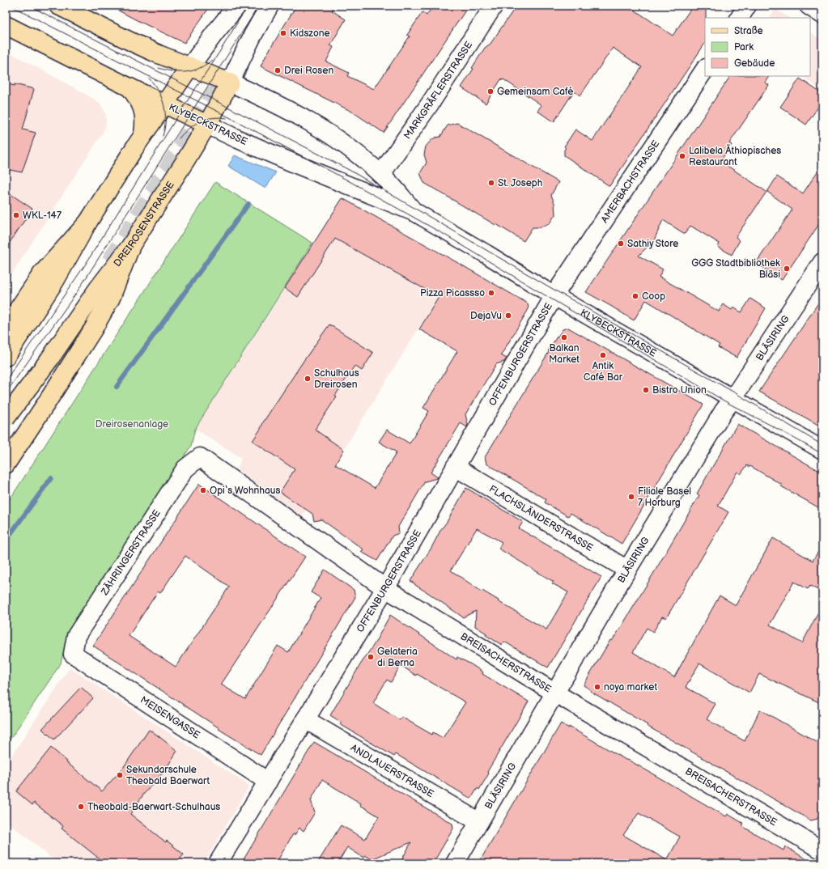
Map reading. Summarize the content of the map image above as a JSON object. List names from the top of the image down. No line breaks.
{"streets":{"main road":["KLYBECKSTRASSE","DREIROSENSTRASSE"],"street":["MARKGRÄFLERSTRASSE","AMERBACHSTRASSE","BLÄSIRING","OFFENBURGERSTRASSE","FLACHSLÄNDERSTRASSE","ZÄHRINGERSTRASSE","BREISACHERSTRASSE","MEISENGASSE","ANDLAUERSTRASSE"]},"crossings":[["MARKGRÄFLERSTRASSE","KLYBECKSTRASSE"],["KLYBECKSTRASSE","AMERBACHSTRASSE"],["KLYBECKSTRASSE","DREIROSENSTRASSE"],["KLYBECKSTRASSE","BLÄSIRING"],["KLYBECKSTRASSE","OFFENBURGERSTRASSE"],["AMERBACHSTRASSE","OFFENBURGERSTRASSE"],["BLÄSIRING","FLACHSLÄNDERSTRASSE"],["BLÄSIRING","BREISACHERSTRASSE"],["BLÄSIRING","ANDLAUERSTRASSE"],["OFFENBURGERSTRASSE","FLACHSLÄNDERSTRASSE"],["OFFENBURGERSTRASSE","BREISACHERSTRASSE"],["OFFENBURGERSTRASSE","MEISENGASSE"],["OFFENBURGERSTRASSE","ANDLAUERSTRASSE"],["ZÄHRINGERSTRASSE","BREISACHERSTRASSE"],["ZÄHRINGERSTRASSE","MEISENGASSE"]],"parks":["Dreirosenanlage"],"places":["Kidszone","Drei Rosen","Gemeinsam Café","Lalibela Äthiopisches Restaurant","St. Joseph","WKL-147","Sathiy Store","GGG Stadtbibliothek Bläsi","Pizza Picassso","Coop","DejaVu","Balkan Market","Antik Café Bar","Schulhaus Dreirosen","Bistro Union","Opi‘s Wohnhaus","Filiale Basel 7 Horburg","Gelateria di Berna","noya market","Sekundarschule Theobald Baerwart","Theobald-Baerwart-Schulhaus"],"legend":["Straße","Park","Gebäude"]}
